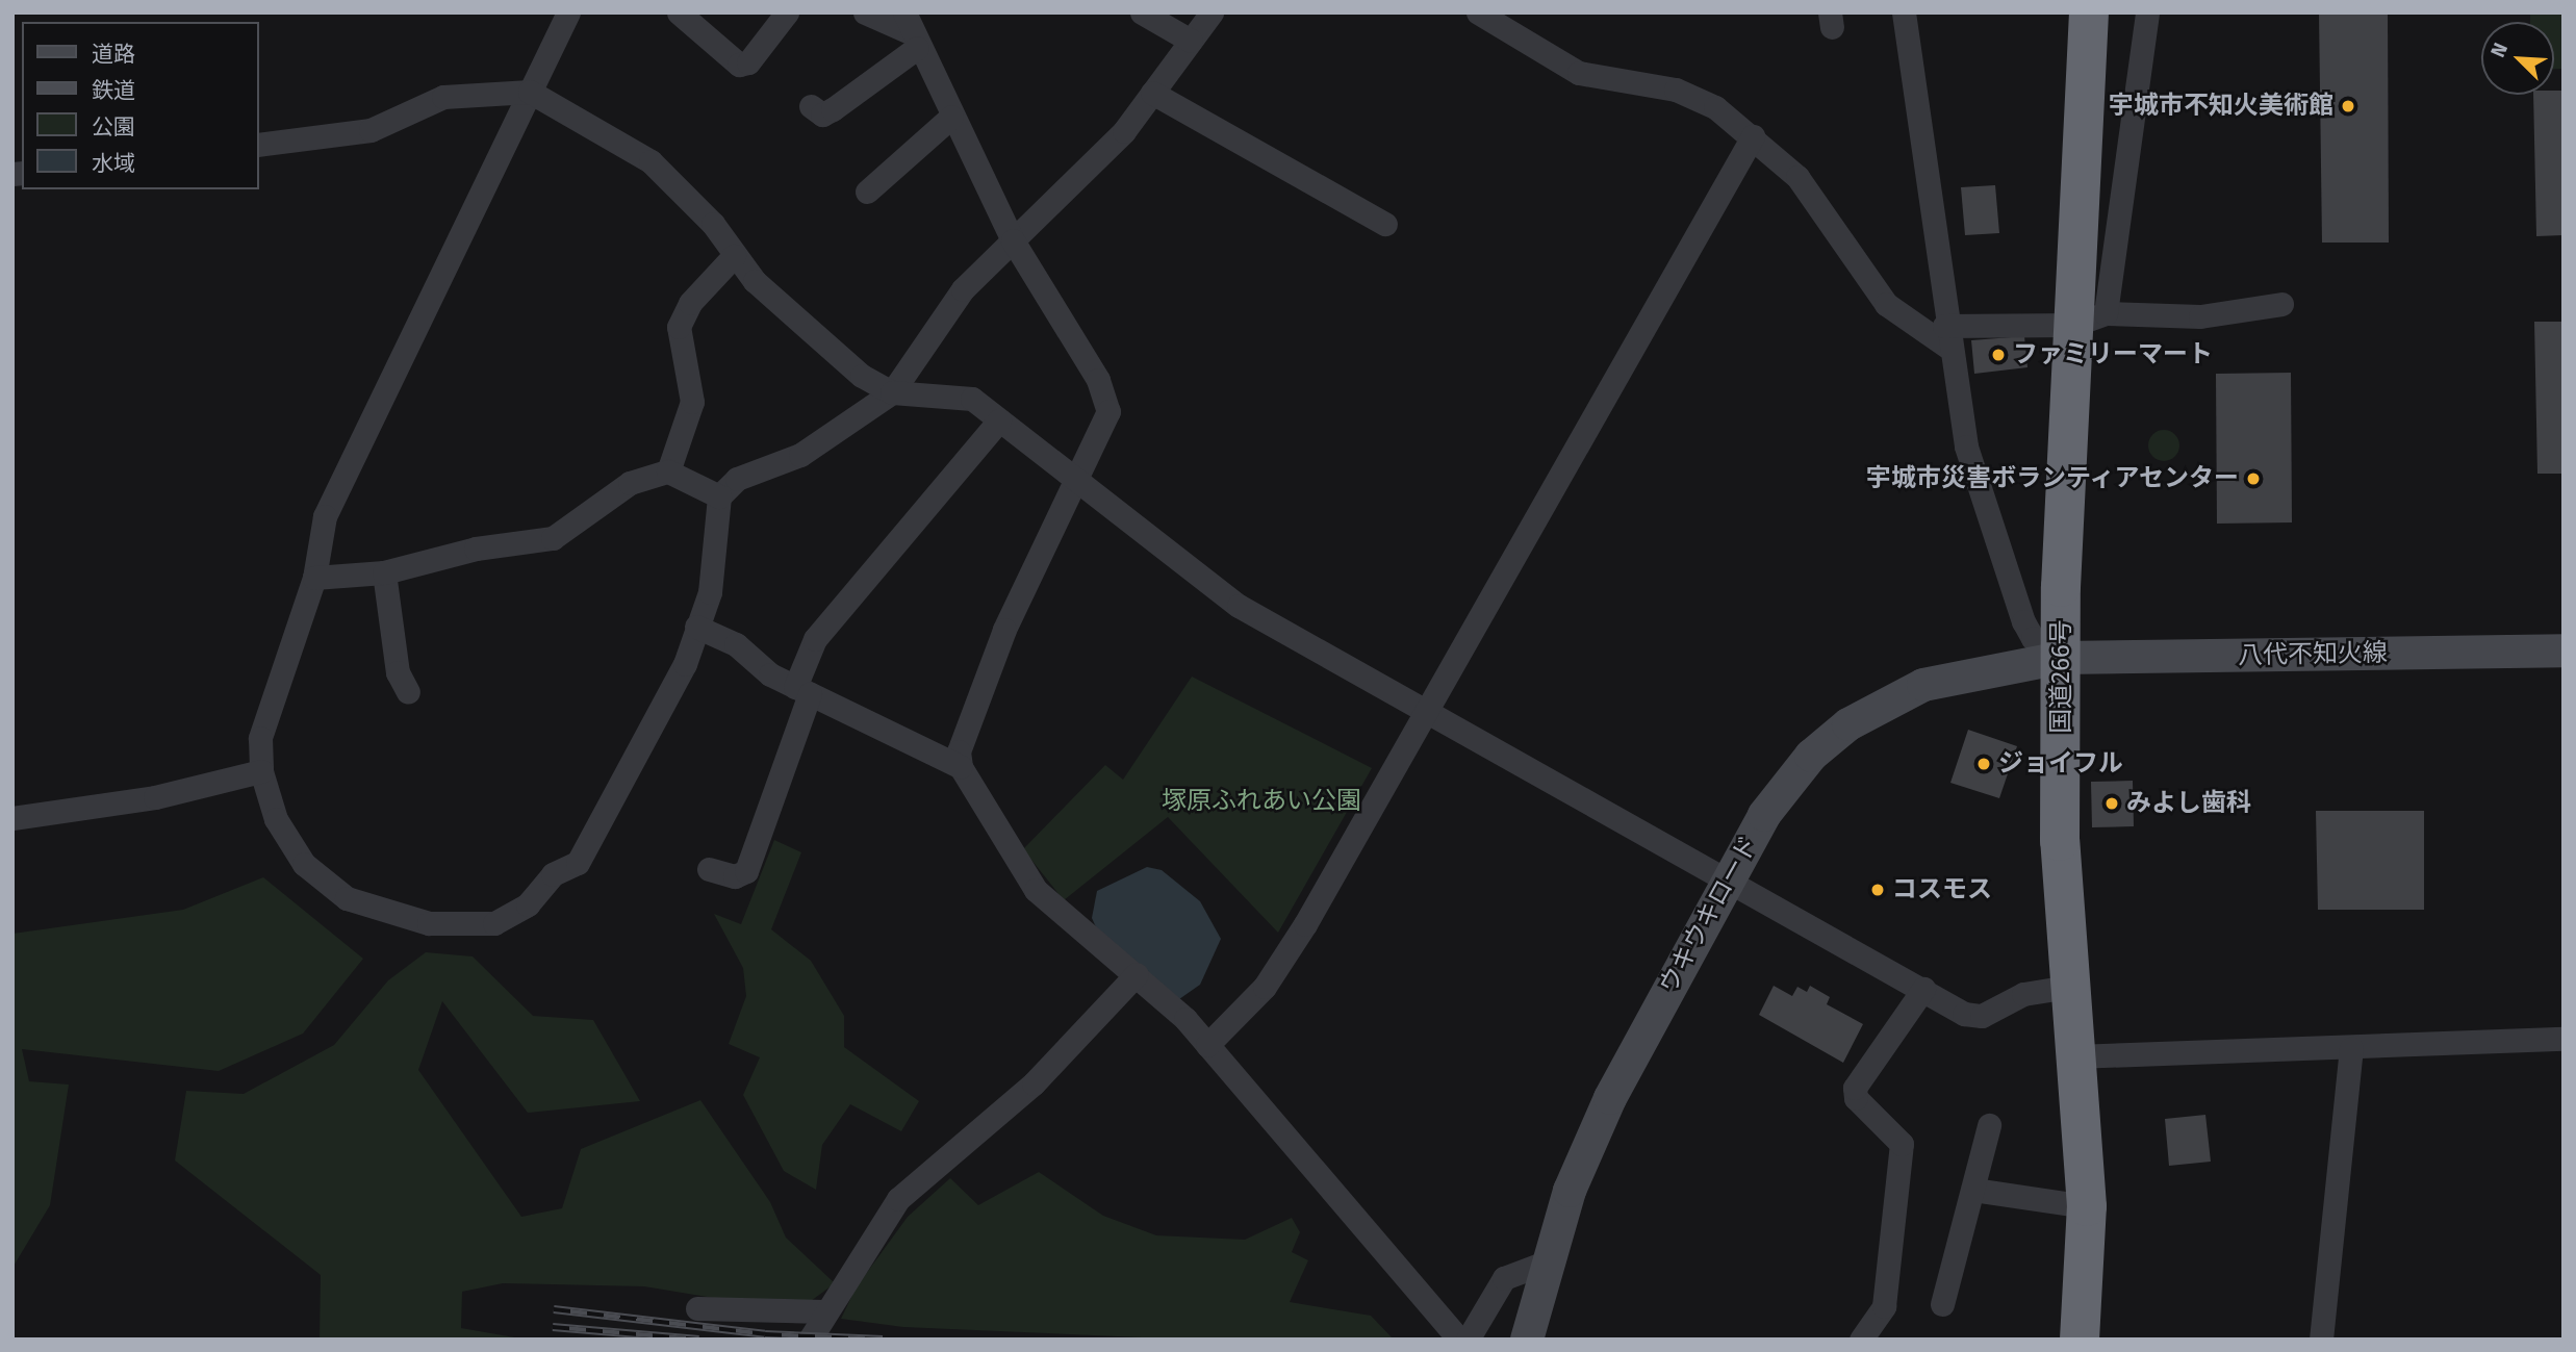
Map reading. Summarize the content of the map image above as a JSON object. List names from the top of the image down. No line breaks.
{"streets":{"highway":["国道266号"],"street":["八代不知火線","ウキウキロード"]},"crossings":[["八代不知火線","国道266号"],["八代不知火線","ウキウキロード"],["国道266号","ウキウキロード"]],"parks":["塚原ふれあい公園"],"places":["宇城市不知火美術館","ファミリーマート","宇城市災害ボランティアセンター","ジョイフル","みよし歯科","コスモス"],"legend":["道路","鉄道","公園","水域"],"north":"top left"}
